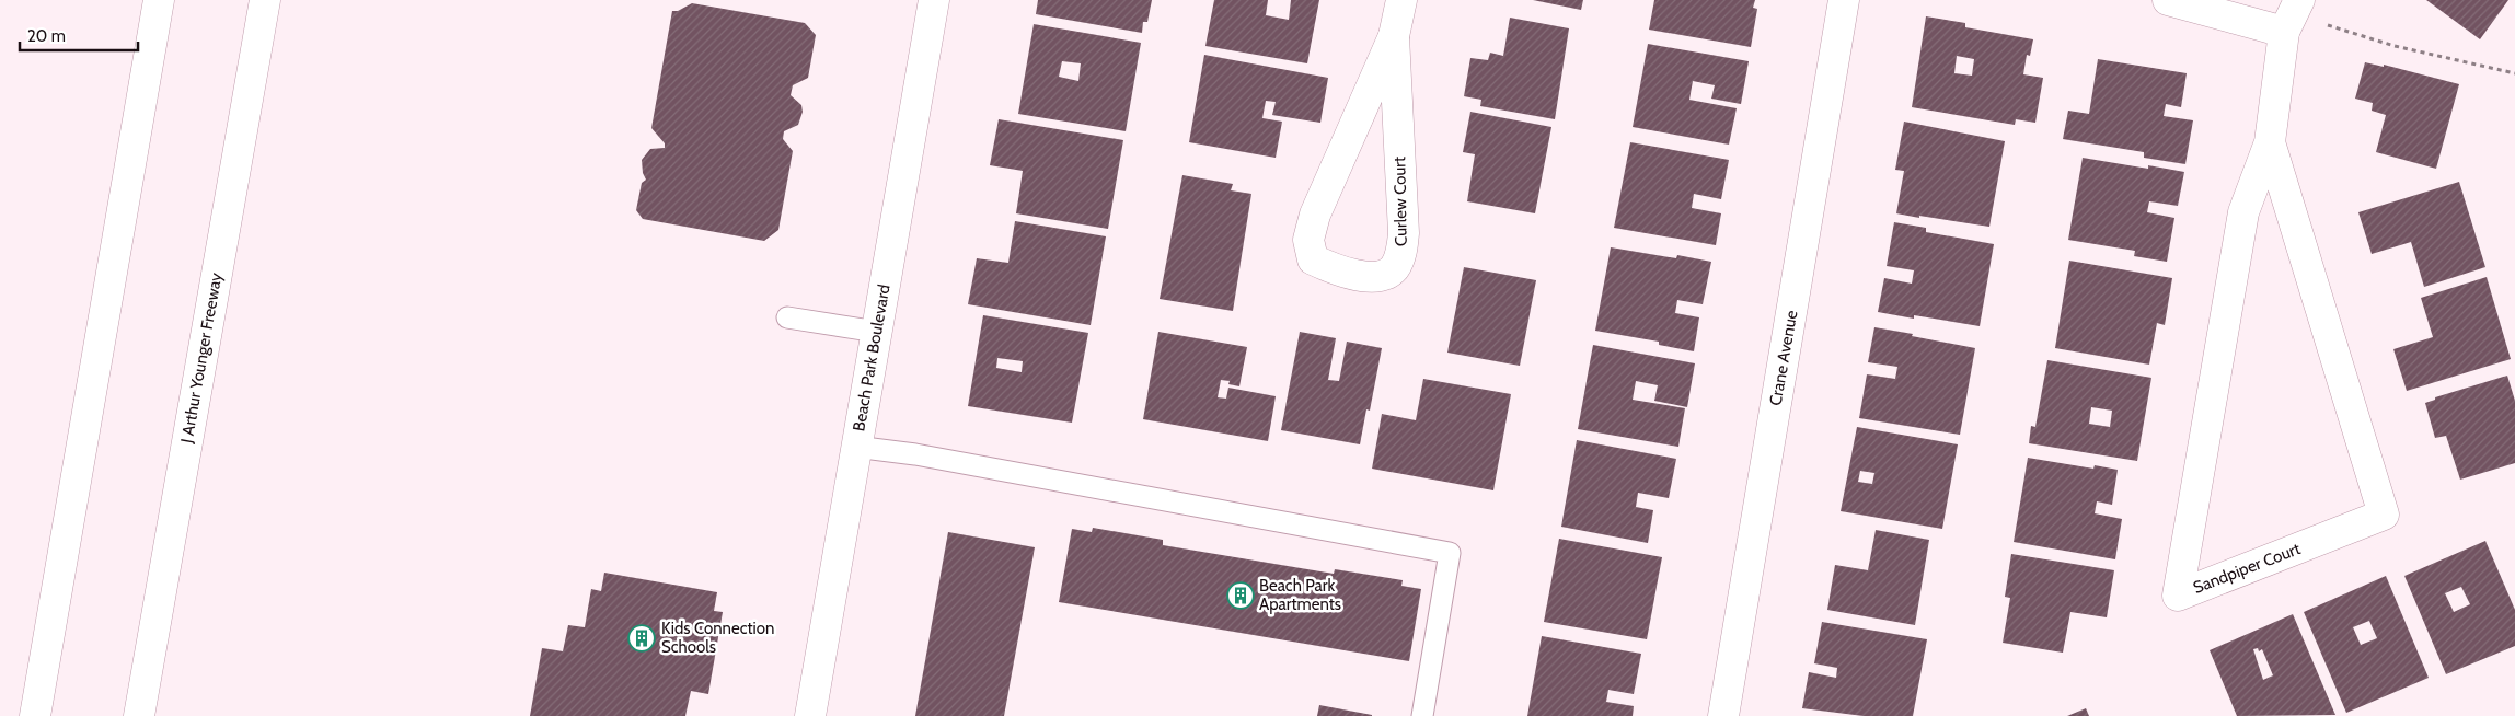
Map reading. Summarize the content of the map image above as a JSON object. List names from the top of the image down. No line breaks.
{"streets":{"main road":["Curlew Court","J Arthur Younger Freeway","Beach Park Boulevard","Crane Avenue","Sandpiper Court"]},"places":{"building":["Beach Park Apartments","Kids Connection Schools"]},"scale_bar":"20 m"}
